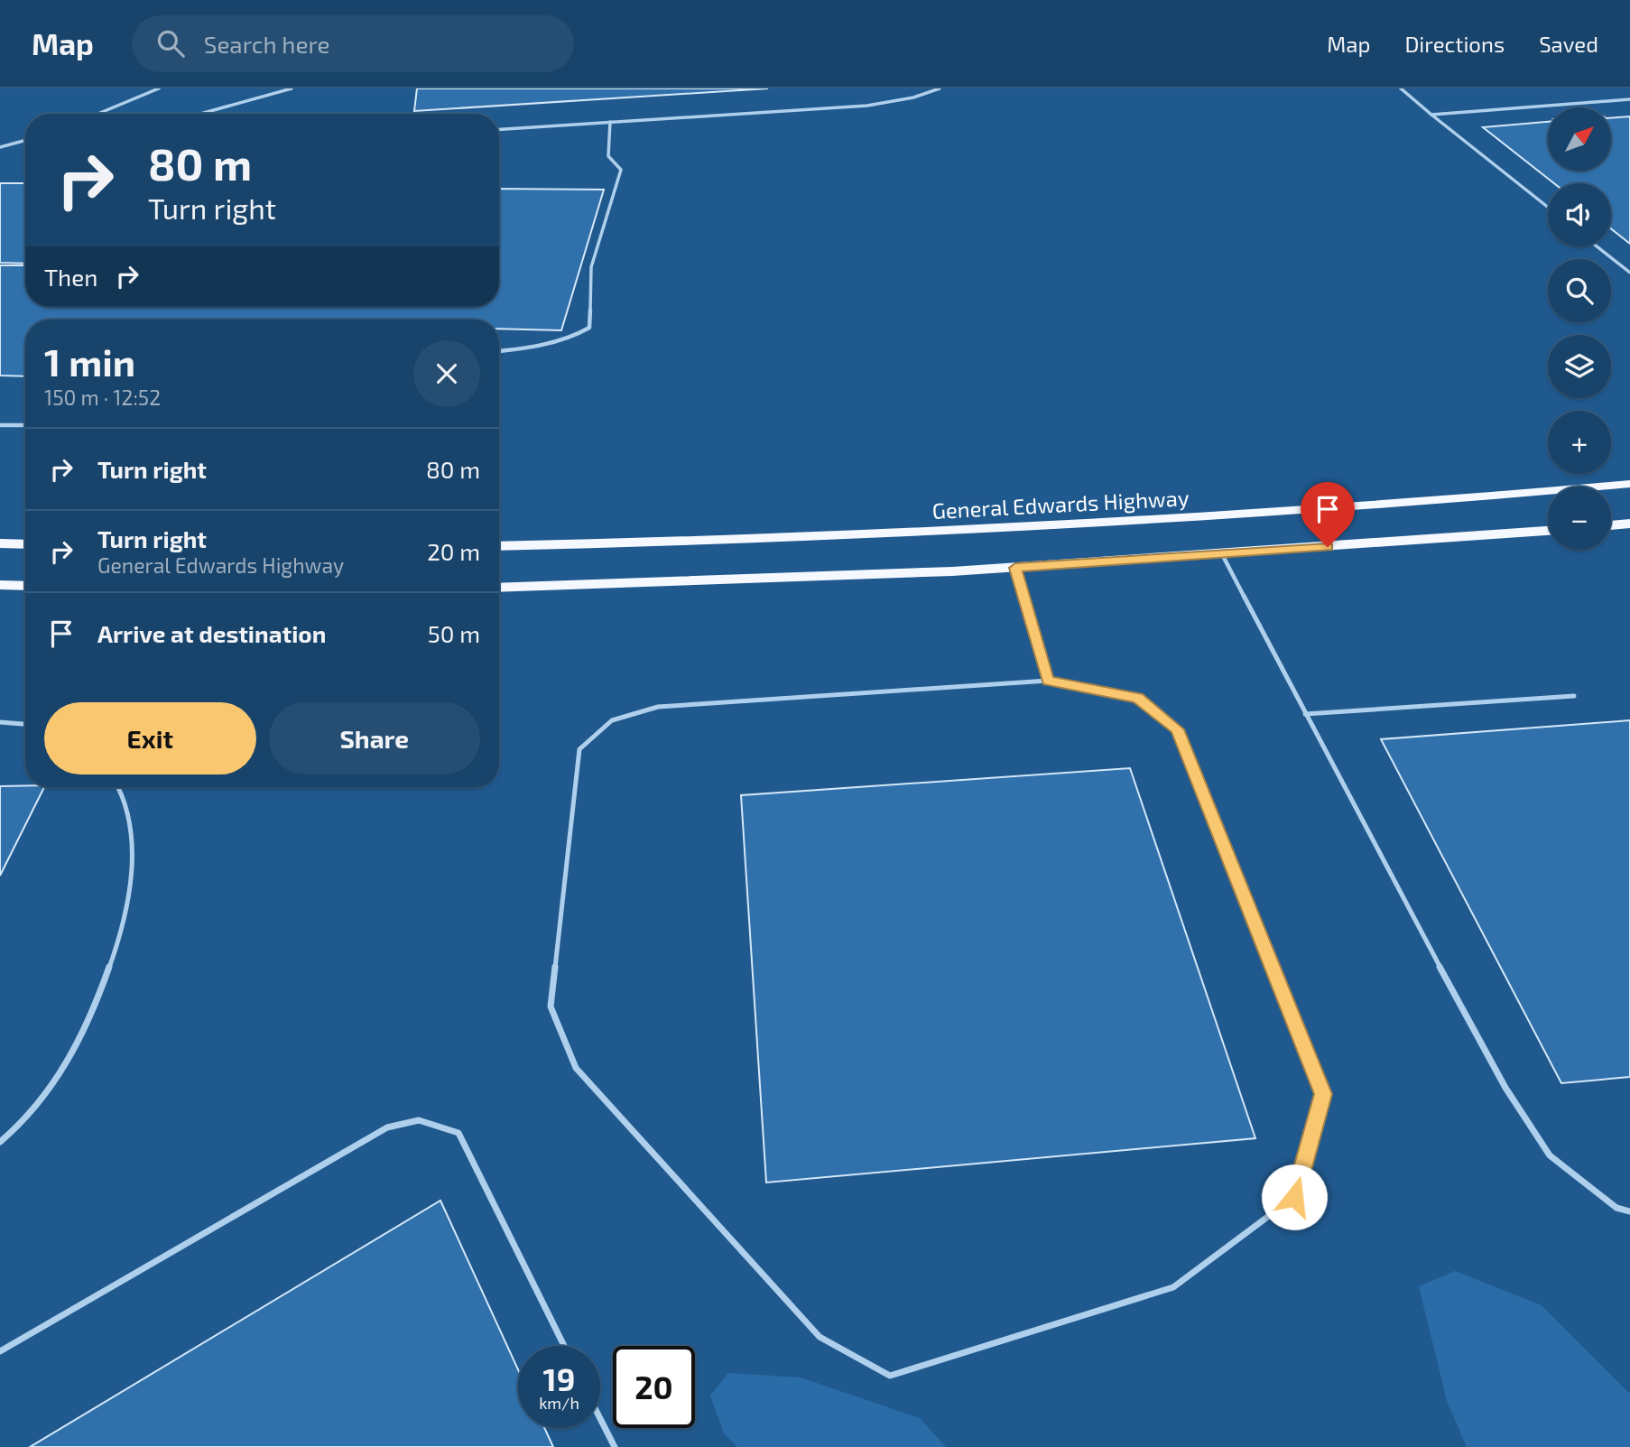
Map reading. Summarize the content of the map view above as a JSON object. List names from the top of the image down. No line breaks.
{"streets":{"main road":["General Edwards Highway"]},"north":"top right","page":{"header":"Map","search":"Search here","nav":["Map","Directions","Saved"],"map_buttons":["+","−"],"turn":["80 m","Turn right"],"then":"Then","heading":["1 min","150 m · 12:52"],"list":[{"name":"Turn right","value":"80 m"},{"name":"Turn right","note":"General Edwards Highway","value":"20 m"},{"name":"Arrive at destination","value":"50 m"}],"buttons":["Exit","Share"],"speed":"19 km/h","limit":"20"}}
